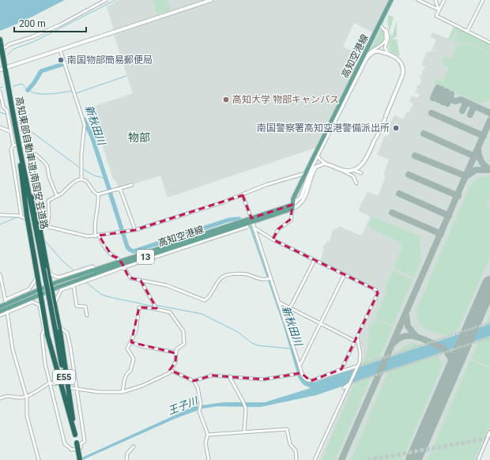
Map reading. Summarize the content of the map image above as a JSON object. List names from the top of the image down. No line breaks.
{"streets":{"highway":["高知東部自動車道;南国安芸道路","E55"],"main road":["高知空港線","13"]},"crossings":[["高知空港線","高知東部自動車道;南国安芸道路"],["高知空港線","E55"],["高知東部自動車道;南国安芸道路","E55"]],"districts":["物部"],"water":["新秋田川","王子川"],"places":["南国物部簡易郵便局","高知大学 物部キャンパス","南国警察署高知空港警備派出所"],"scale_bar":"200 m"}
